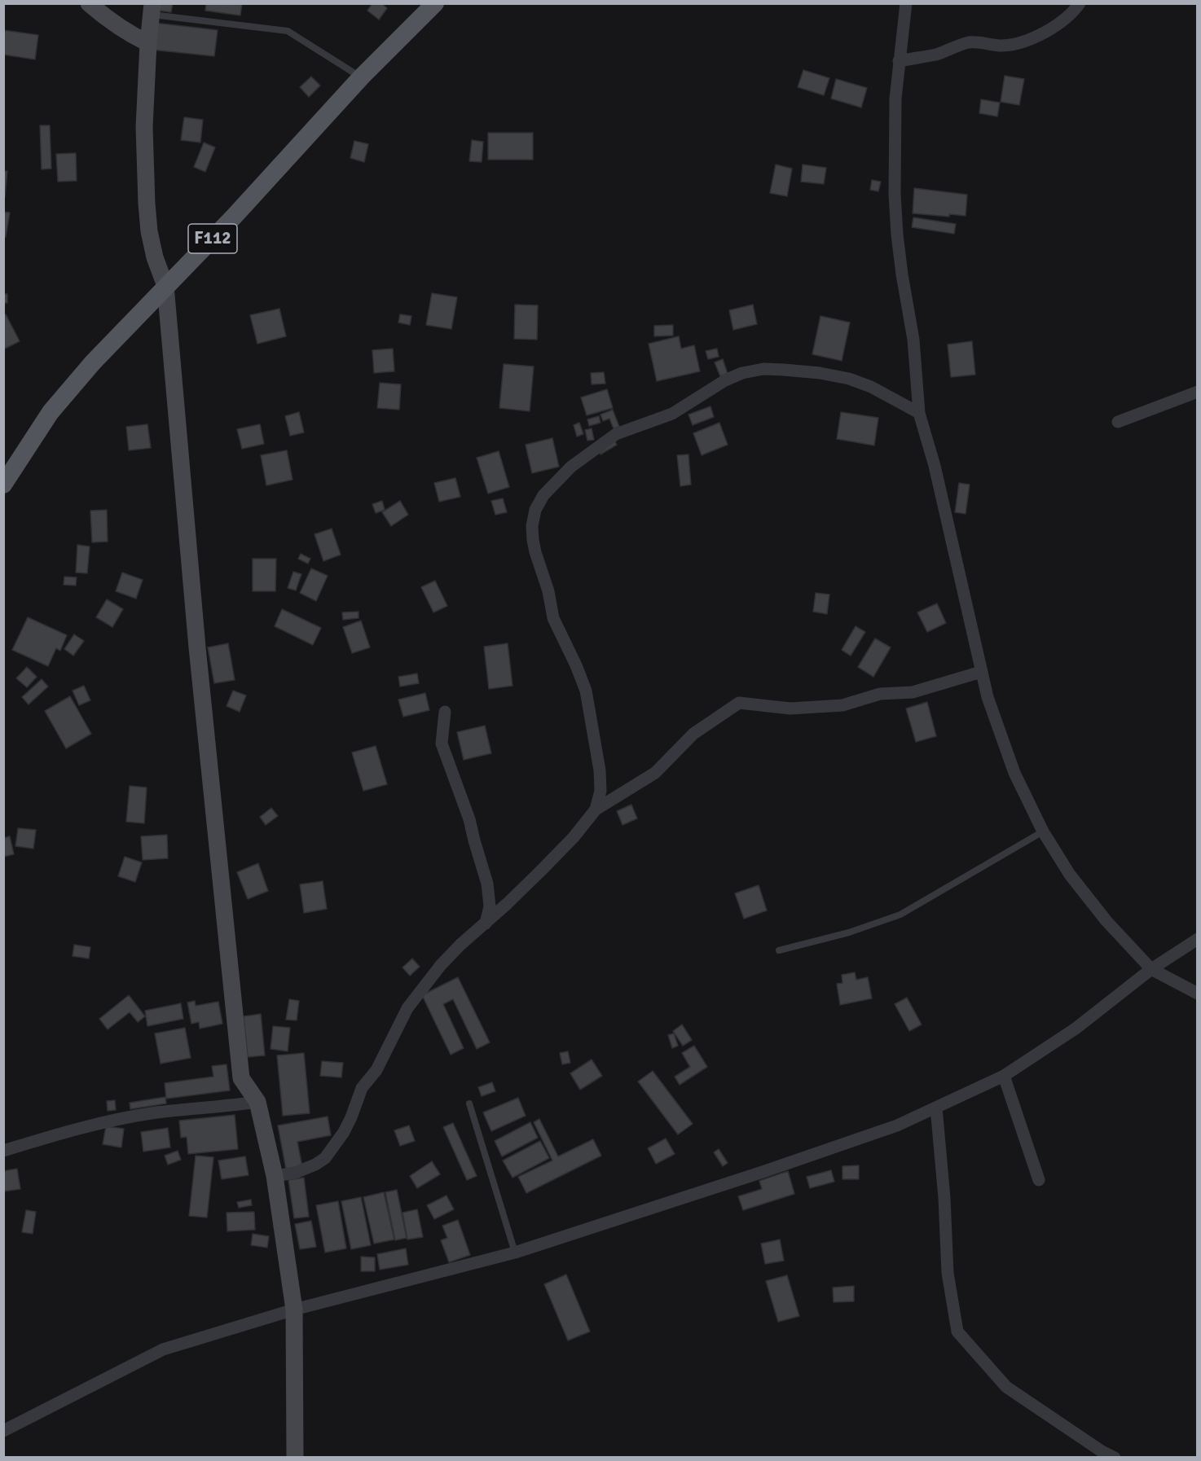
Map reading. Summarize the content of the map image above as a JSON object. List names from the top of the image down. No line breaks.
{"streets":{"main road":["F112"]}}
